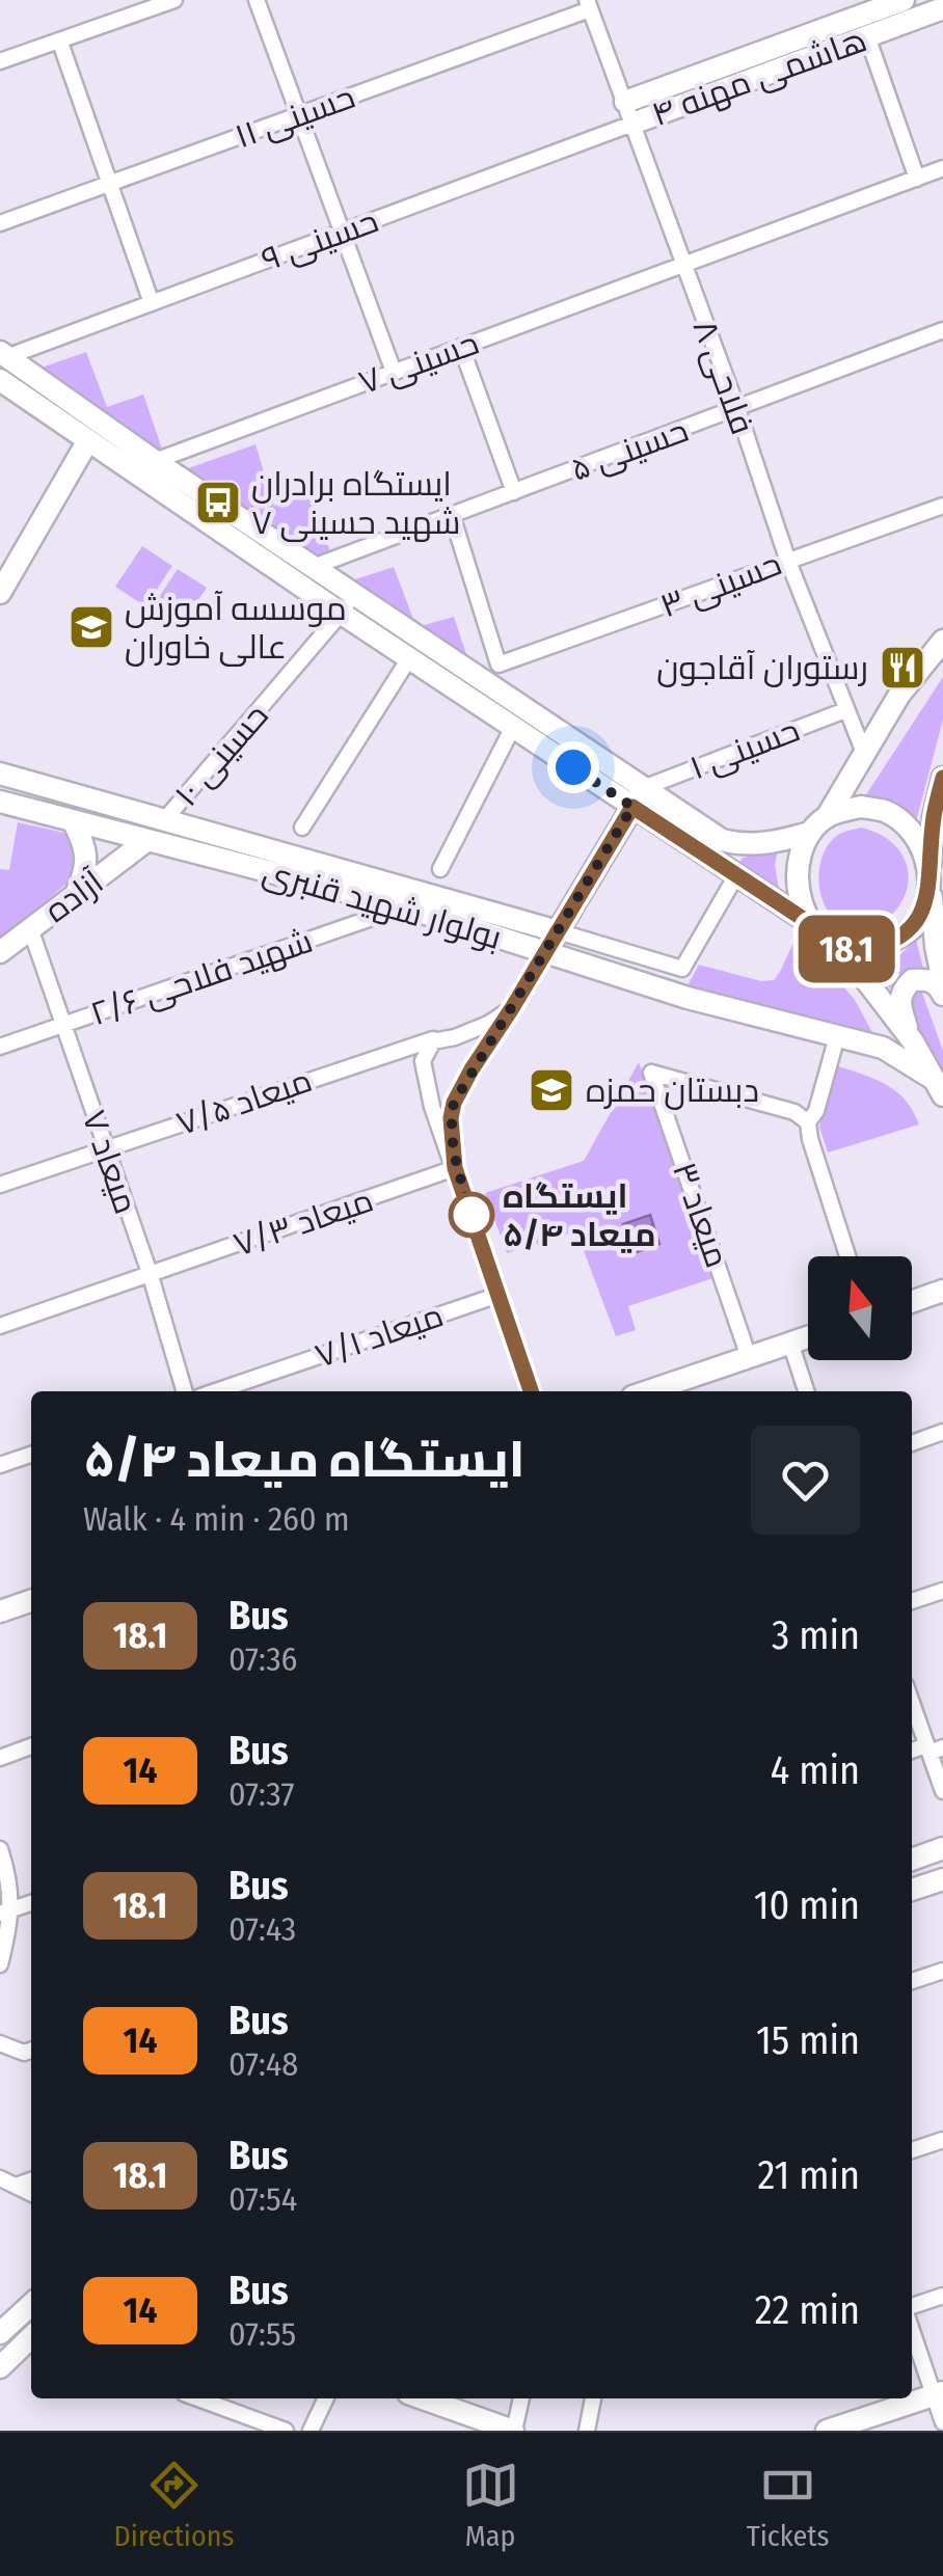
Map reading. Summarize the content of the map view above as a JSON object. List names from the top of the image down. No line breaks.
{"streets":{"street":["هاشمی مهنه ۴","حسینی ۱۱","حسینی ۹","حسینی ۷","فلاحی ۸","حسینی ۵","حسینی ۳","حسینی ۱","حسینی ۱۰","آزاده","بولوار شهید قنبری","شهید فلاحی ۲/۶","میعاد ۷/۵","میعاد ۷","میعاد ۳","میعاد ۷/۳","میعاد ۷/۱"]},"crossings":[["هاشمی مهنه ۴","حسینی ۹"],["هاشمی مهنه ۴","فلاحی ۸"],["حسینی ۱۱","فلاحی ۸"],["حسینی ۹","فلاحی ۸"],["حسینی ۷","فلاحی ۸"],["فلاحی ۸","حسینی ۵"],["فلاحی ۸","حسینی ۳"],["فلاحی ۸","حسینی ۱"],["حسینی ۵","حسینی ۳"],["حسینی ۱۰","بولوار شهید قنبری"],["آزاده","بولوار شهید قنبری"],["آزاده","میعاد ۷"],["بولوار شهید قنبری","شهید فلاحی ۲/۶"],["شهید فلاحی ۲/۶","میعاد ۷"],["میعاد ۷/۵","میعاد ۷"],["میعاد ۷","میعاد ۷/۳"]],"places":{"bus stop":["ایستگاه برادران شهید حسینی ۷"],"school or university":["موسسه آموزش عالی خاوران","دبستان حمزه"],"restaurant":["رستوران آقاجون"],"other":["ایستگاه میعاد ۵/۴"]},"lines":["bus line 18.1"],"north":"top","page":{"on_map":"18.1","heading":["ایستگاه میعاد ۵/۴","Walk · 4 min · 260 m"],"list":[{"mark":"18.1","name":"Bus","note":"07:36","value":"3 min"},{"mark":"14","name":"Bus","note":"07:37","value":"4 min"},{"mark":"18.1","name":"Bus","note":"07:43","value":"10 min"},{"mark":"14","name":"Bus","note":"07:48","value":"15 min"},{"mark":"18.1","name":"Bus","note":"07:54","value":"21 min"},{"mark":"14","name":"Bus","note":"07:55","value":"22 min"}],"tabs":["Directions","Map","Tickets"]}}
